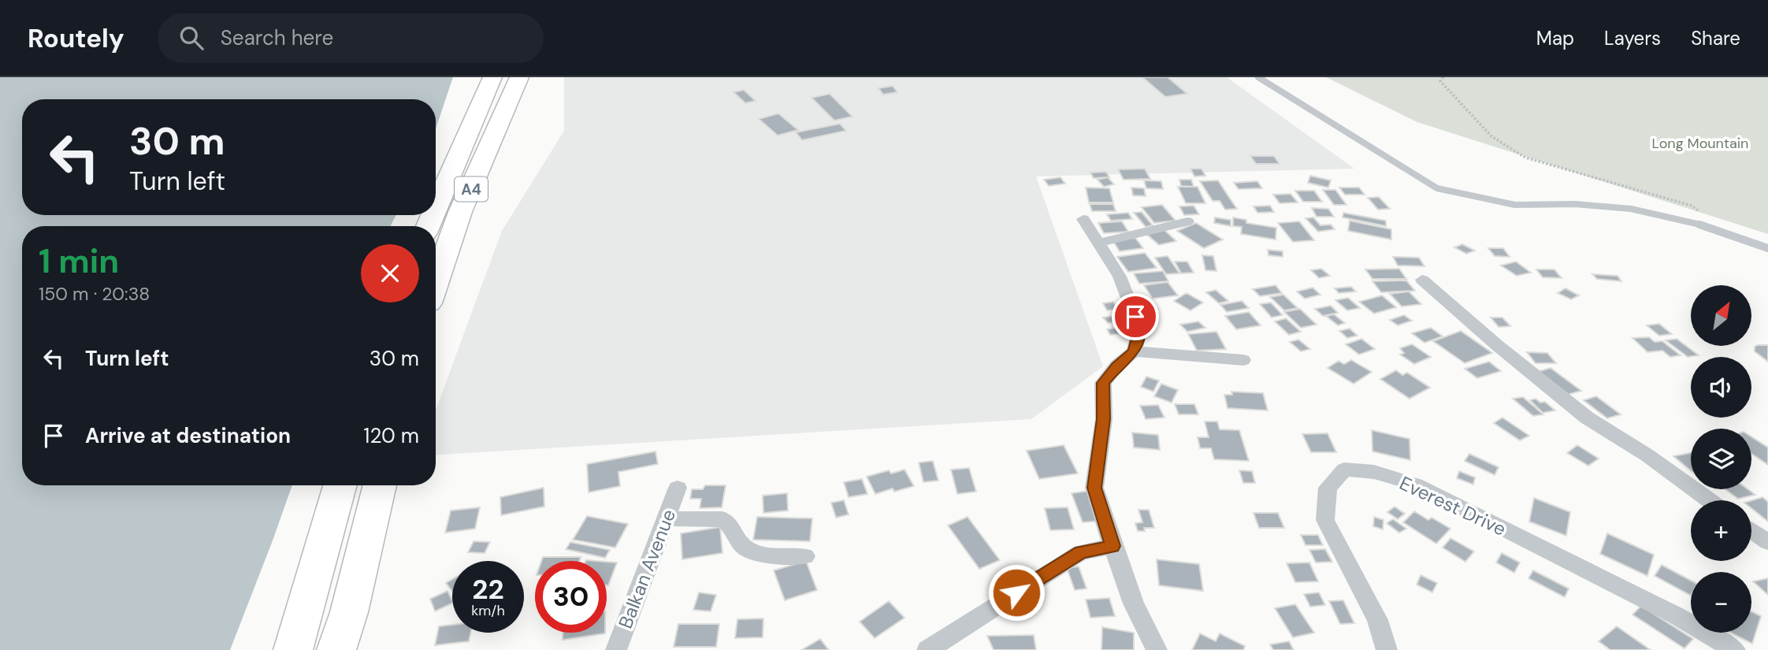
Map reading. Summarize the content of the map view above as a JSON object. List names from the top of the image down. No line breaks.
{"streets":{"highway":["A4"],"street":["Everest Drive","Balkan Avenue"]},"parks":["Long Mountain"],"north":"top right","page":{"header":"Routely","search":"Search here","nav":["Map","Layers","Share"],"turn":["30 m","Turn left"],"heading":["1 min","150 m · 20:38"],"map_buttons":["+","−"],"list":[{"name":"Turn left","value":"30 m"},{"name":"Arrive at destination","value":"120 m"}],"speed":"22 km/h","limit":"30"}}
